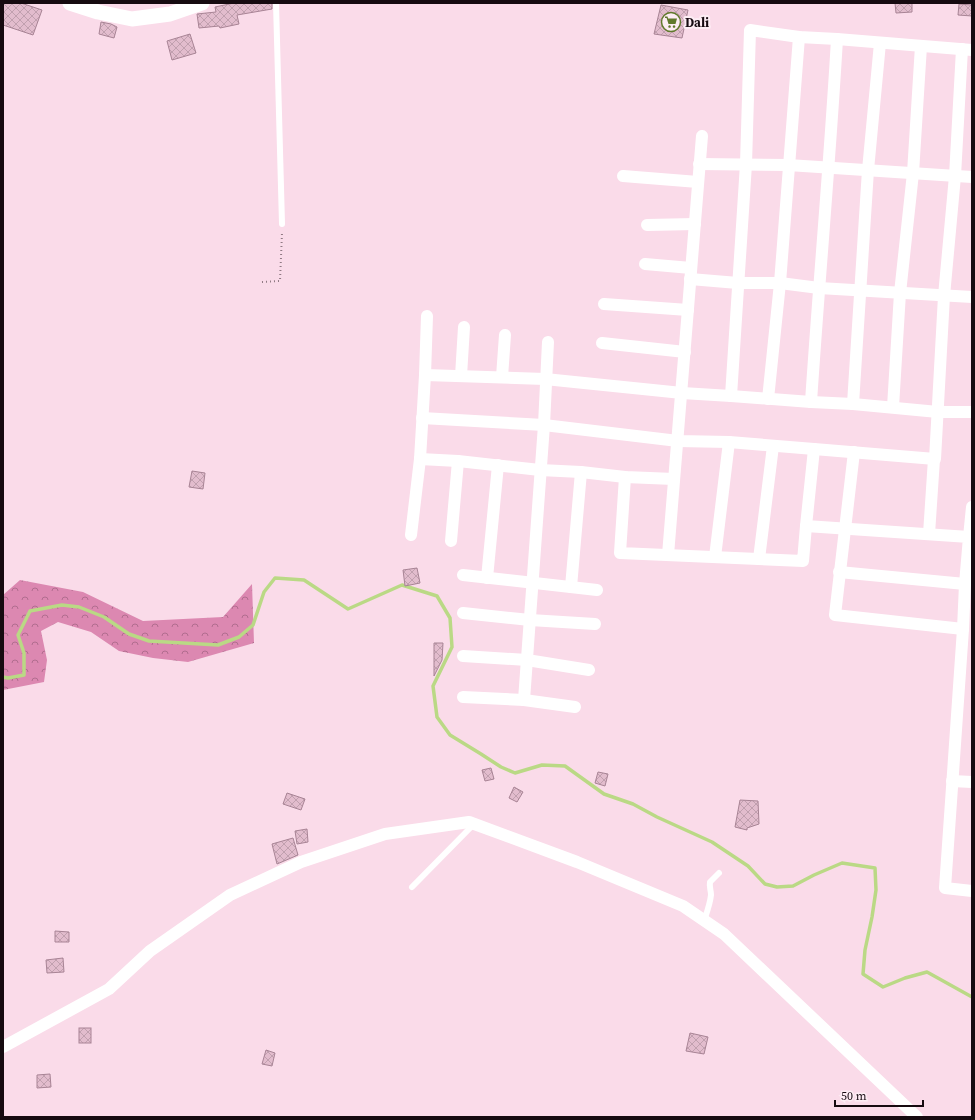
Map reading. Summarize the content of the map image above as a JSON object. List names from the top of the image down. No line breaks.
{"places":{"supermarket":["Dali"]},"scale_bar":"50 m"}
